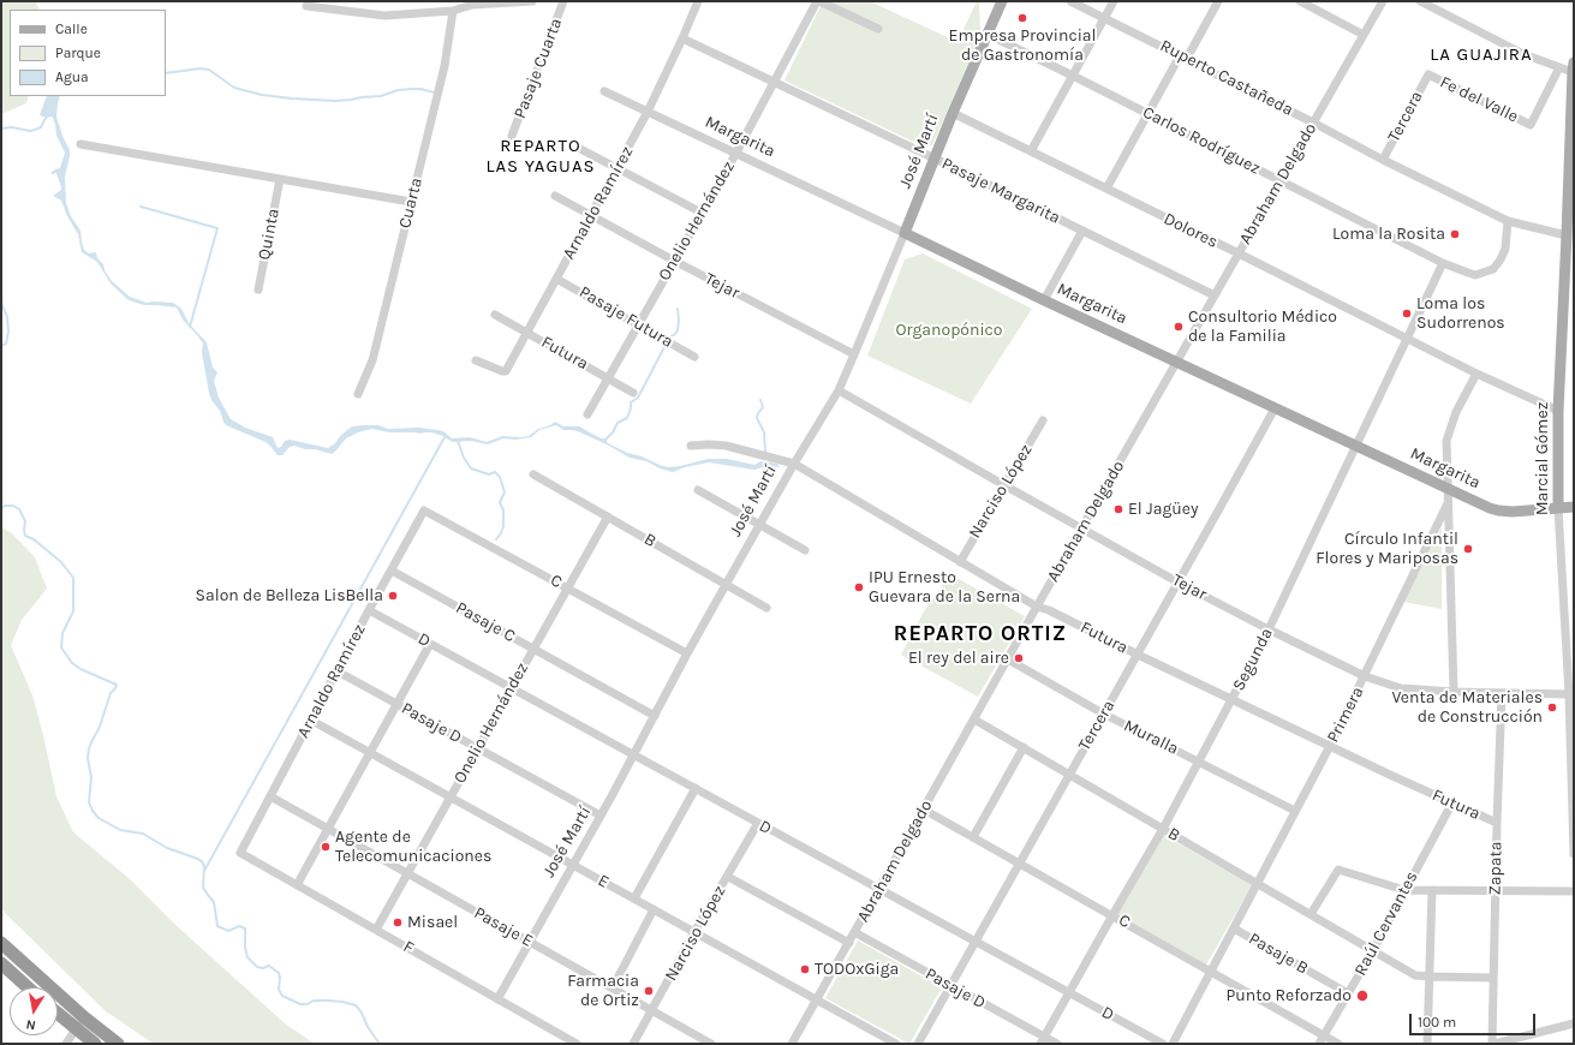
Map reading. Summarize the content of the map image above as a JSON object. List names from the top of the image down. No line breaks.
{"streets":{"main road":["Margarita","José Martí","Marcial Gómez"],"street":["Pasaje Cuarta","Ruperto Castañeda","Fe del Valle","Tercera","Carlos Rodríguez","Abraham Delgado","Pasaje Margarita","Cuarta","Arnaldo Ramírez","Onelio Hernández","Dolores","Quinta","Tejar","Pasaje Futura","Futura","Narciso López","B","C","Pasaje C","D","Segunda","Primera","Pasaje D","Muralla","Zapata","E","Raúl Cervantes","Pasaje E","F","Pasaje B"]},"crossings":[["Ruperto Castañeda","Tercera"],["Ruperto Castañeda","Carlos Rodríguez"],["Ruperto Castañeda","Abraham Delgado"],["Ruperto Castañeda","Marcial Gómez"],["Fe del Valle","Tercera"],["Tercera","Margarita"],["Tercera","Tejar"],["Tercera","Futura"],["Tercera","B"],["Tercera","C"],["Tercera","D"],["Tercera","Pasaje D"],["Tercera","Muralla"],["Margarita","José Martí"],["Margarita","Abraham Delgado"],["Margarita","Arnaldo Ramírez"],["Margarita","Onelio Hernández"],["Margarita","Marcial Gómez"],["Margarita","Segunda"],["Margarita","Primera"],["Carlos Rodríguez","José Martí"],["Carlos Rodríguez","Abraham Delgado"],["Carlos Rodríguez","Segunda"],["José Martí","Pasaje Margarita"],["José Martí","Dolores"],["José Martí","Tejar"],["José Martí","Futura"],["José Martí","B"],["José Martí","C"],["José Martí","Pasaje C"],["José Martí","D"],["José Martí","Pasaje D"],["José Martí","E"],["José Martí","Pasaje E"],["José Martí","F"],["Abraham Delgado","Pasaje Margarita"],["Abraham Delgado","Dolores"],["Abraham Delgado","Tejar"],["Abraham Delgado","Futura"],["Abraham Delgado","B"],["Abraham Delgado","C"],["Abraham Delgado","D"],["Abraham Delgado","Pasaje D"],["Abraham Delgado","Muralla"],["Abraham Delgado","E"],["Pasaje Margarita","Arnaldo Ramírez"],["Pasaje Margarita","Onelio Hernández"],["Arnaldo Ramírez","Tejar"],["Arnaldo Ramírez","Pasaje Futura"],["Arnaldo Ramírez","Futura"],["Arnaldo Ramírez","C"],["Arnaldo Ramírez","Pasaje C"],["Arnaldo Ramírez","D"],["Arnaldo Ramírez","Pasaje D"],["Arnaldo Ramírez","E"],["Arnaldo Ramírez","Pasaje E"],["Arnaldo Ramírez","F"],["Onelio Hernández","Tejar"],["Onelio Hernández","Pasaje Futura"],["Onelio Hernández","Futura"],["Onelio Hernández","B"],["Onelio Hernández","C"],["Onelio Hernández","Pasaje C"],["Onelio Hernández","D"],["Onelio Hernández","Pasaje D"],["Onelio Hernández","E"],["Onelio Hernández","Pasaje E"],["Onelio Hernández","F"],["Dolores","Marcial Gómez"],["Dolores","Segunda"],["Dolores","Primera"],["Tejar","Marcial Gómez"],["Tejar","Narciso López"],["Tejar","Segunda"],["Tejar","Primera"],["Tejar","Zapata"],["Futura","Narciso López"],["Futura","Segunda"],["Futura","Primera"],["Futura","Zapata"],["Futura","Raúl Cervantes"],["Narciso López","D"],["Narciso López","E"],["Narciso López","Pasaje E"],["B","Segunda"],["B","Primera"],["B","Zapata"],["B","Raúl Cervantes"],["C","Segunda"],["C","Primera"],["C","Raúl Cervantes"],["D","Segunda"],["Segunda","Pasaje D"],["Segunda","Muralla"],["Primera","Muralla"],["Primera","Pasaje B"],["Raúl Cervantes","Pasaje B"]],"districts":["LA GUAJIRA","REPARTO LAS YAGUAS","REPARTO ORTIZ"],"parks":["Organopónico"],"places":["Empresa Provincial de Gastronomía","Loma la Rosita","Loma los Sudorrenos","Consultorio Médico de la Familia","El Jagüey","Círculo Infantil Flores y Mariposas","IPU Ernesto Guevara de la Serna","Salon de Belleza LisBella","El rey del aire","Venta de Materiales de Construcción","Agente de Telecomunicaciones","Misael","TODOxGiga","Farmacia de Ortiz","Punto Reforzado"],"legend":["Calle","Parque","Agua"],"scale_bar":"100 m","north":"bottom"}
